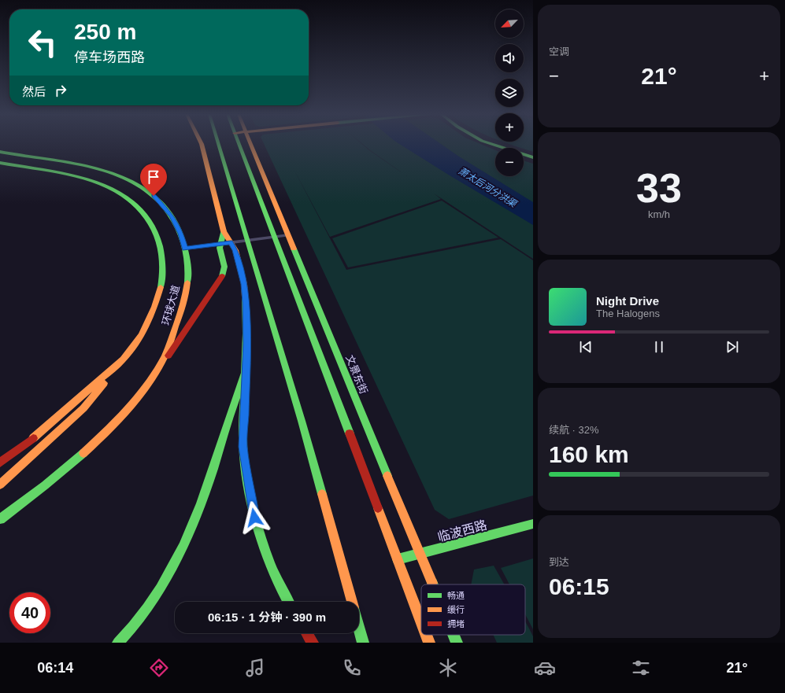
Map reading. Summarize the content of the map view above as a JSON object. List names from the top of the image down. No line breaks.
{"streets":{"main road":["环球大道","文景东街","临波西路"]},"crossings":[["文景东街","临波西路"]],"water":["萧太后河分洪渠"],"legend":["畅通","缓行","拥堵"],"north":"bottom left","page":{"tile":["空调",["33","km/h"],["续航 · 32%","160 km"],["到达","06:15"]],"map_buttons":["+","−"],"turn":["250 m","停车场西路"],"heat":["−","21°","+"],"then":"然后","song":["Night Drive","The Halogens"],"limit":"40","trip":"06:15 · 1 分钟 · 390 m","tabs":["06:14","21°"]}}
